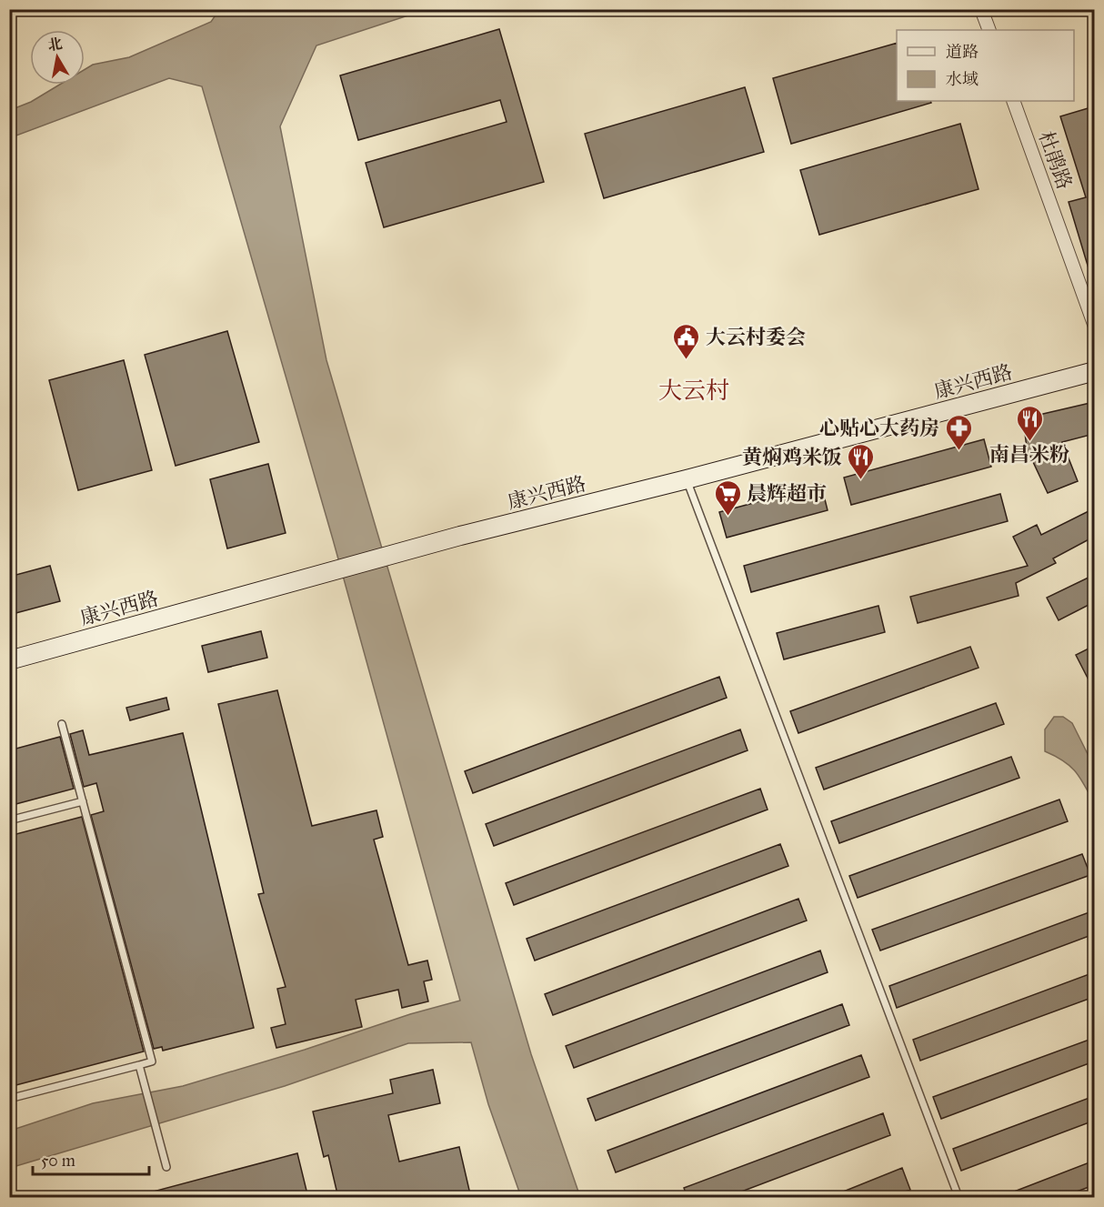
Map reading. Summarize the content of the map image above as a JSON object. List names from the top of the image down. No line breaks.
{"streets":{"street":["杜鹃路","康兴西路"]},"districts":["大云村"],"places":{"public building":["大云村委会"],"restaurant":["南昌米粉","黄焖鸡米饭"],"pharmacy":["心贴心大药房"],"supermarket":["晨辉超市"]},"legend":["道路","水域"],"scale_bar":"50 m","north":"top"}
